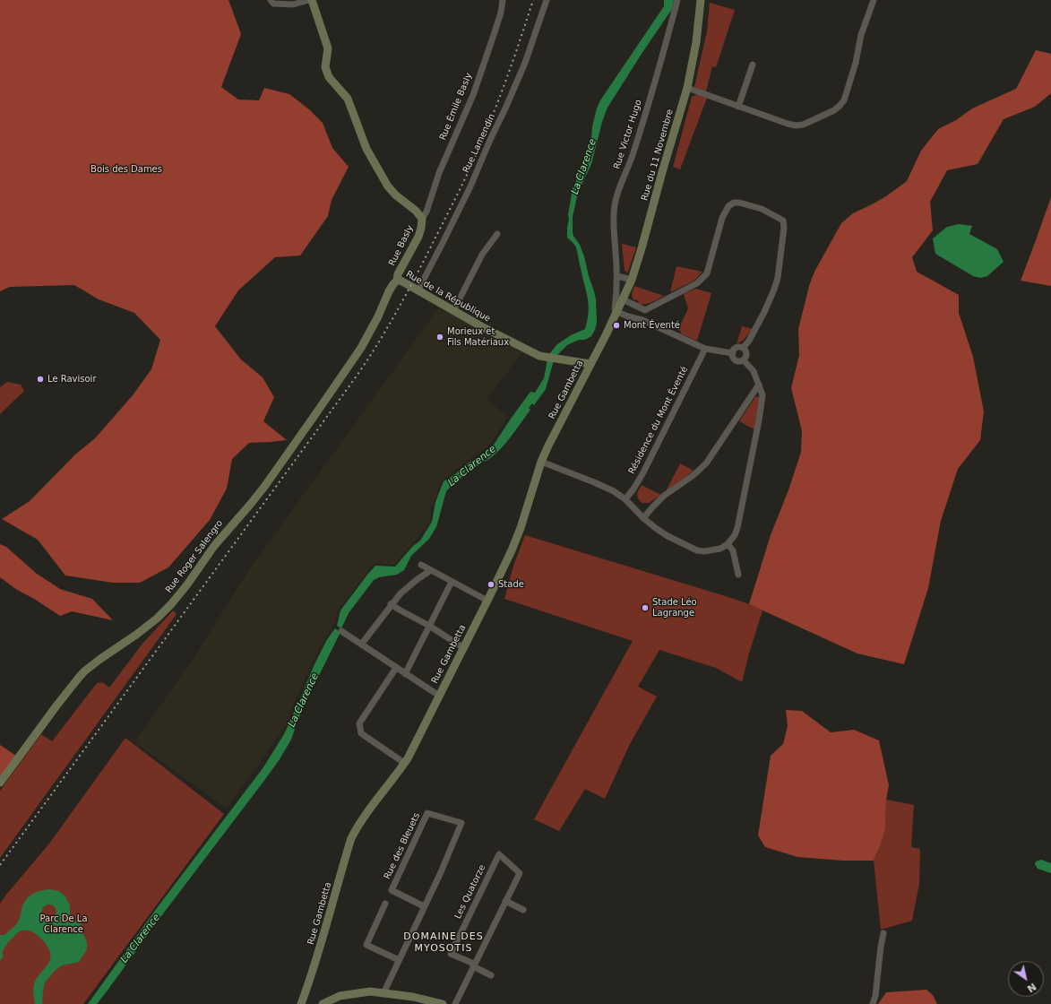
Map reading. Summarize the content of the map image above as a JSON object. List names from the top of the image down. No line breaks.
{"streets":{"street":["Rue Émile Basly","Rue Victor Hugo","Rue Lamendin","Rue du 11 Novembre","Rue Basly","Rue de la République","Rue Gambetta","Résidence du Mont Éventé","Rue Roger Salengro","Rue des Bleuets","Les Quatorze"]},"crossings":[["Rue Émile Basly","Rue Basly"],["Rue Victor Hugo","Rue du 11 Novembre"],["Rue Victor Hugo","Rue Gambetta"],["Rue Lamendin","Rue de la République"],["Rue du 11 Novembre","Rue Gambetta"],["Rue Basly","Rue de la République"],["Rue Basly","Rue Roger Salengro"],["Rue de la République","Rue Gambetta"],["Rue de la République","Rue Roger Salengro"]],"districts":["DOMAINE DES MYOSOTIS"],"water":["La Clarence"],"parks":["Bois des Dames","Parc De La Clarence"],"places":["Mont Éventé","Morieux et Fils Matériaux","Le Ravisoir","Stade","Stade Léo Lagrange"],"north":"bottom right"}
